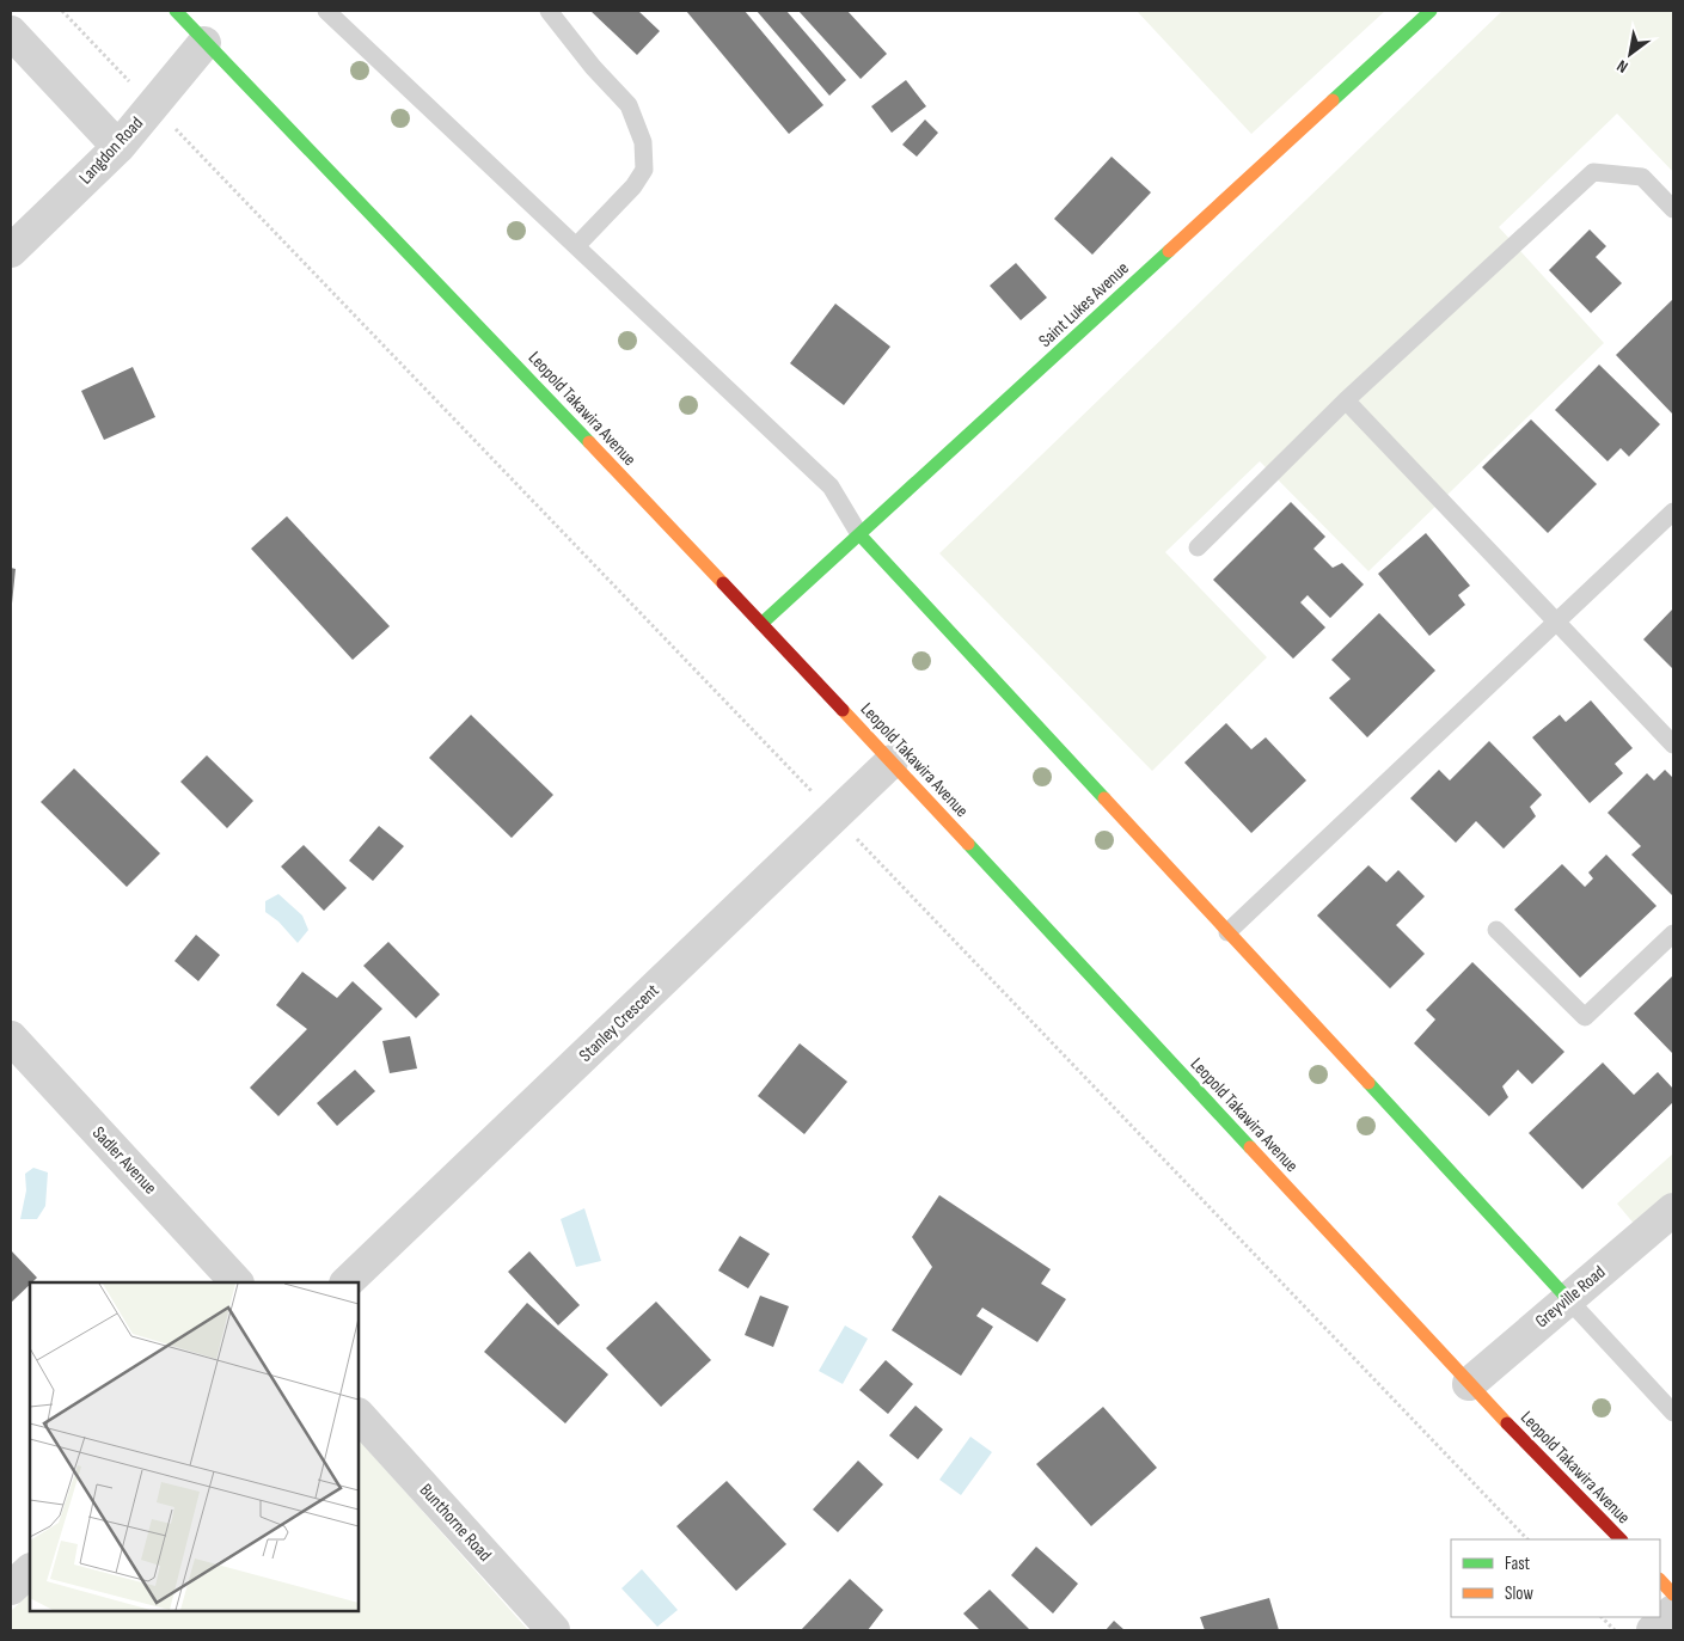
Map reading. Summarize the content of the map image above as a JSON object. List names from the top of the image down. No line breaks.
{"streets":{"main road":["Saint Lukes Avenue","Leopold Takawira Avenue"],"street":["Langdon Road","Stanley Crescent","Sadler Avenue","Greyville Road","Bunthorne Road"]},"crossings":[["Langdon Road","Leopold Takawira Avenue"],["Saint Lukes Avenue","Leopold Takawira Avenue"],["Leopold Takawira Avenue","Stanley Crescent"],["Leopold Takawira Avenue","Greyville Road"]],"legend":["Fast","Slow"],"north":"bottom left"}
